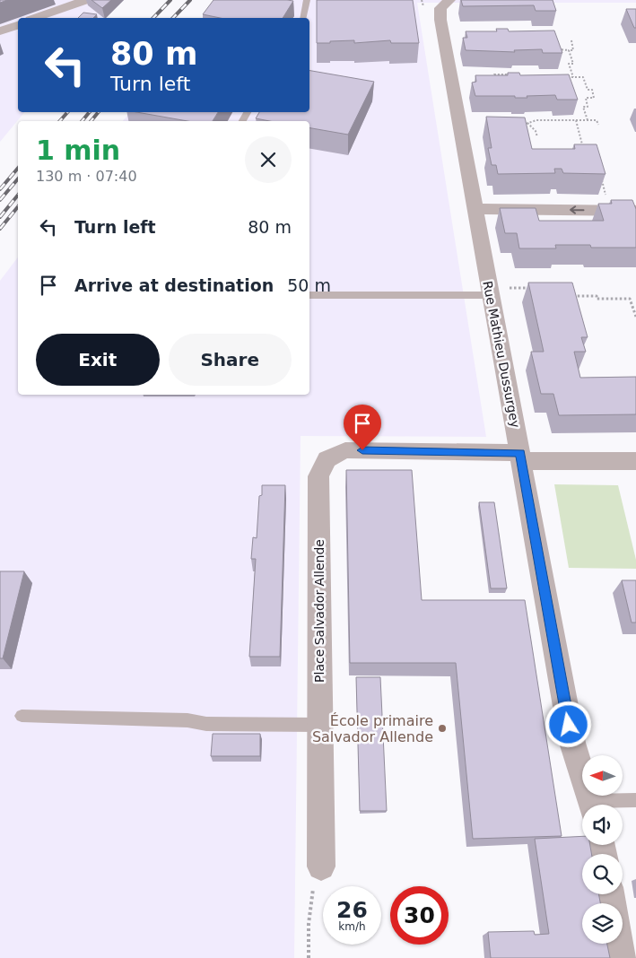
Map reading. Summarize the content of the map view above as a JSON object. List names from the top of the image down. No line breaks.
{"streets":{"street":["Rue Mathieu Dussurgey","Place Salvador Allende"]},"crossings":[["Rue Mathieu Dussurgey","Place Salvador Allende"]],"places":["École primaire Salvador Allende"],"north":"left","page":{"turn":["80 m","Turn left"],"heading":["1 min","130 m · 07:40"],"list":[{"name":"Turn left","value":"80 m"},{"name":"Arrive at destination","value":"50 m"}],"buttons":["Exit","Share"],"speed":"26 km/h","limit":"30"}}
